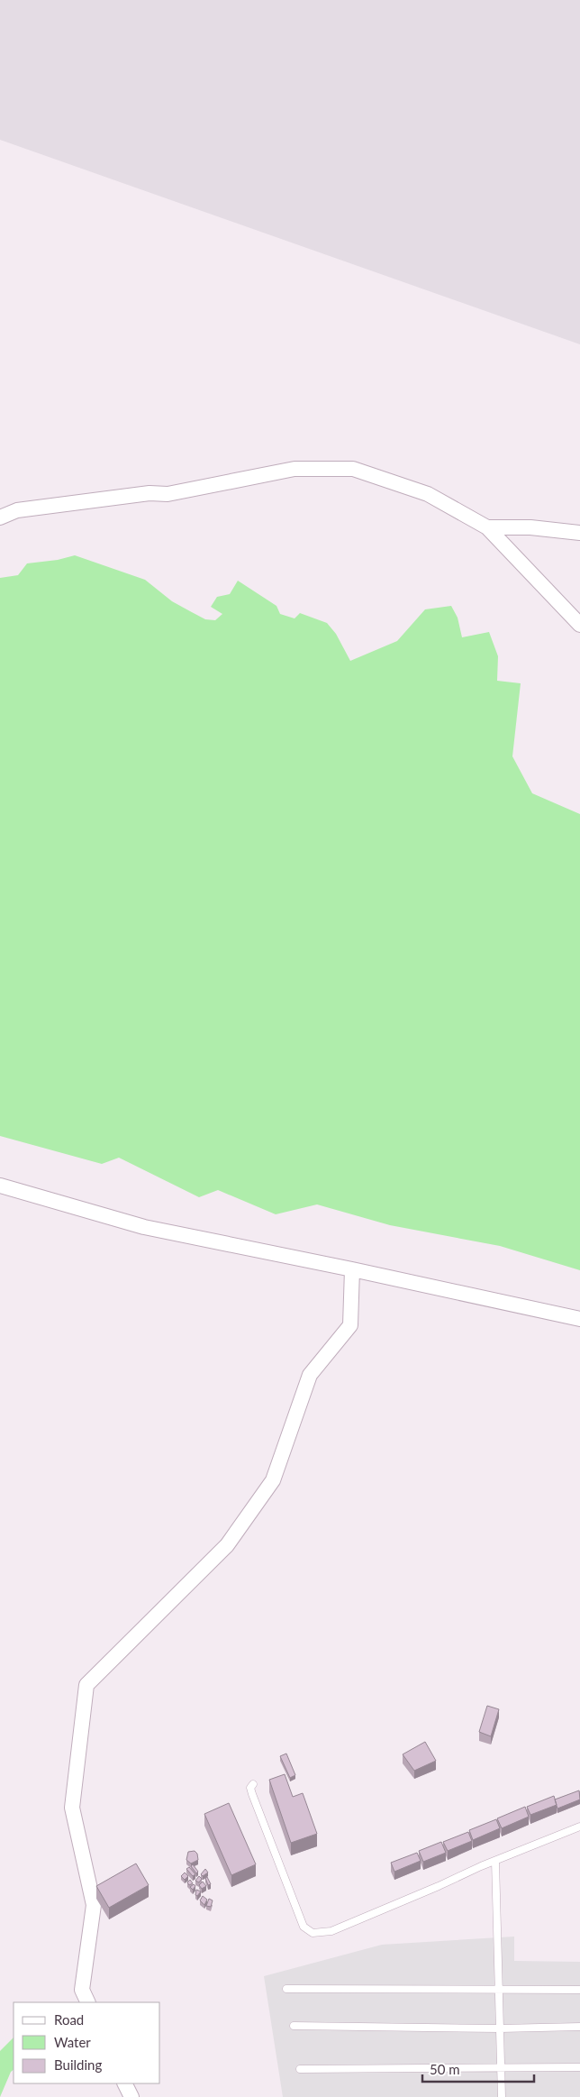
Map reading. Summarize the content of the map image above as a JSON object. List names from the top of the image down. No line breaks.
{"legend":["Road","Water","Building"],"scale_bar":"50 m"}
